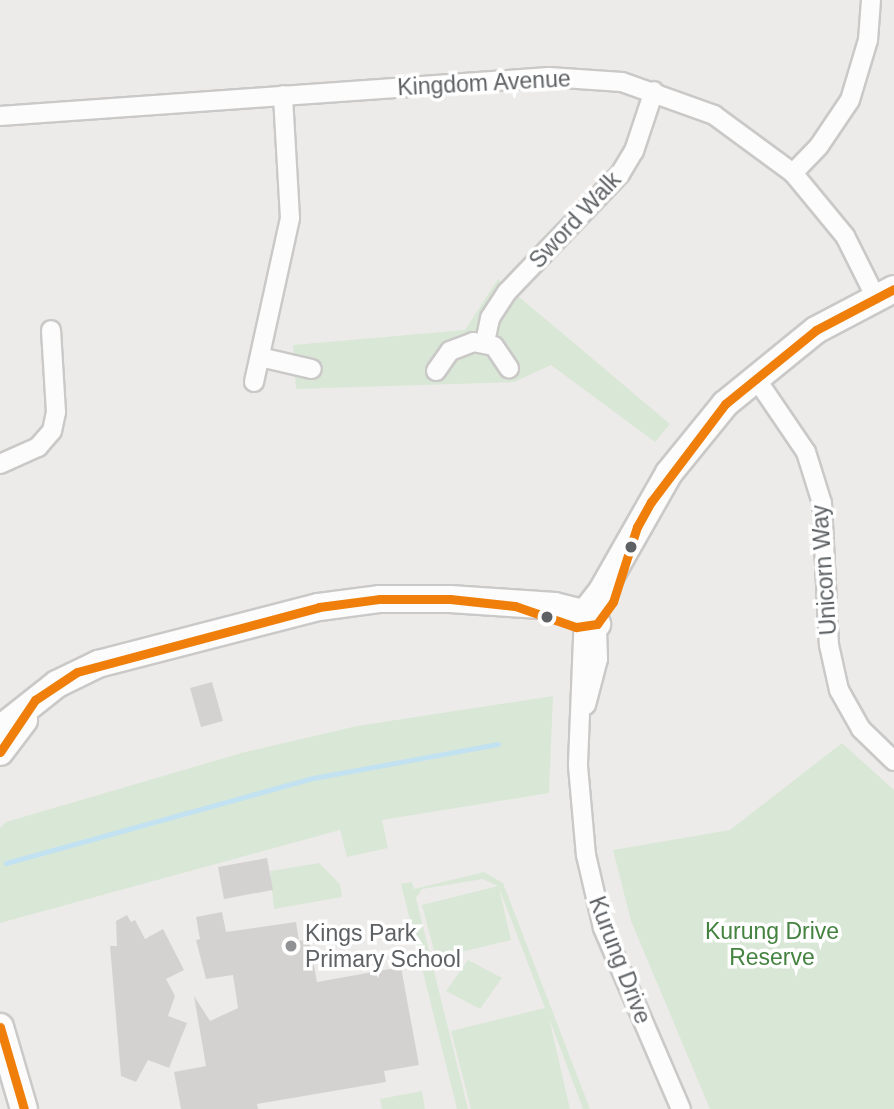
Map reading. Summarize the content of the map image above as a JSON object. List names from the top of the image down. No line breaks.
{"streets":{"street":["Kingdom Avenue","Sword Walk","Unicorn Way","Kurung Drive"]},"crossings":[["Kingdom Avenue","Sword Walk"]],"parks":["Kurung Drive Reserve"],"places":["Kings Park Primary School"]}
